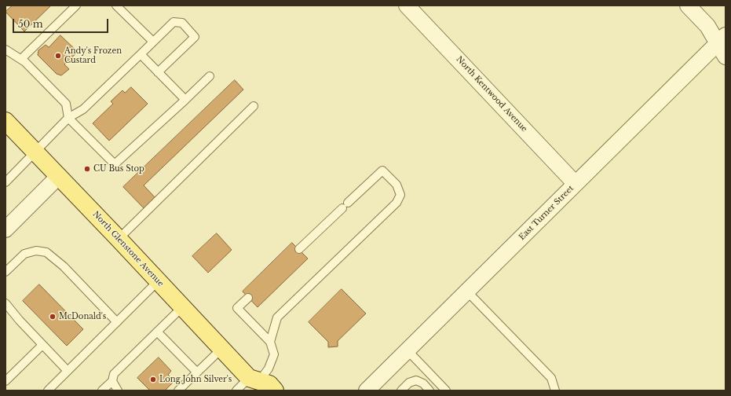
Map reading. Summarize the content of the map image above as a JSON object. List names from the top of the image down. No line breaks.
{"streets":{"main road":["North Glenstone Avenue"],"street":["North Kentwood Avenue","East Turner Street"]},"crossings":[["North Kentwood Avenue","East Turner Street"]],"places":["Andy's Frozen Custard","CU Bus Stop","McDonald's","Long John Silver's"],"scale_bar":"50 m"}
